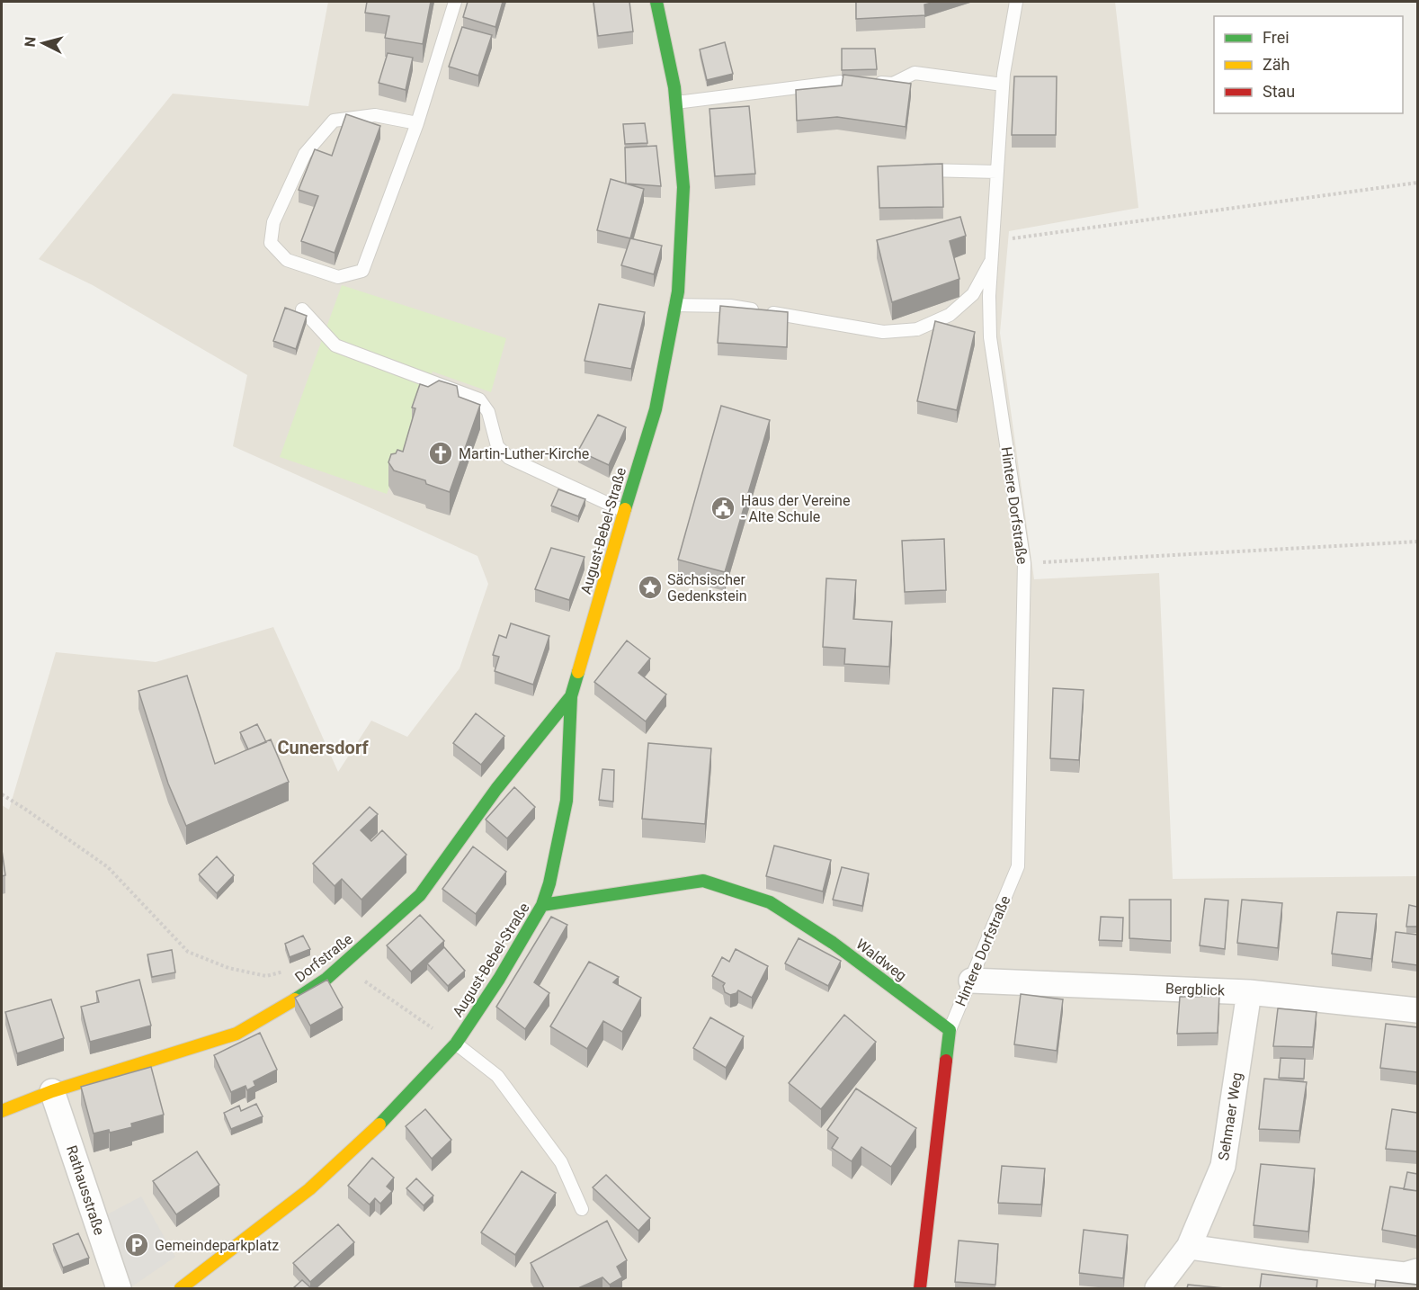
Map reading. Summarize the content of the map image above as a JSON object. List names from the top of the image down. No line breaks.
{"streets":{"main road":["August-Bebel-Straße","Dorfstraße","Waldweg"],"street":["Bergblick","Sehmaer Weg","Rathausstraße"],"lane":["Hintere Dorfstraße"]},"crossings":[["Hintere Dorfstraße","Waldweg"],["Hintere Dorfstraße","Bergblick"],["August-Bebel-Straße","Dorfstraße"],["August-Bebel-Straße","Waldweg"],["Dorfstraße","Rathausstraße"],["Bergblick","Sehmaer Weg"]],"districts":["Cunersdorf"],"places":{"church":["Martin-Luther-Kirche"],"public building":["Haus der Vereine - Alte Schule"],"place":["Sächsischer Gedenkstein"],"parking":["Gemeindeparkplatz"]},"legend":["Frei","Zäh","Stau"],"north":"left"}
